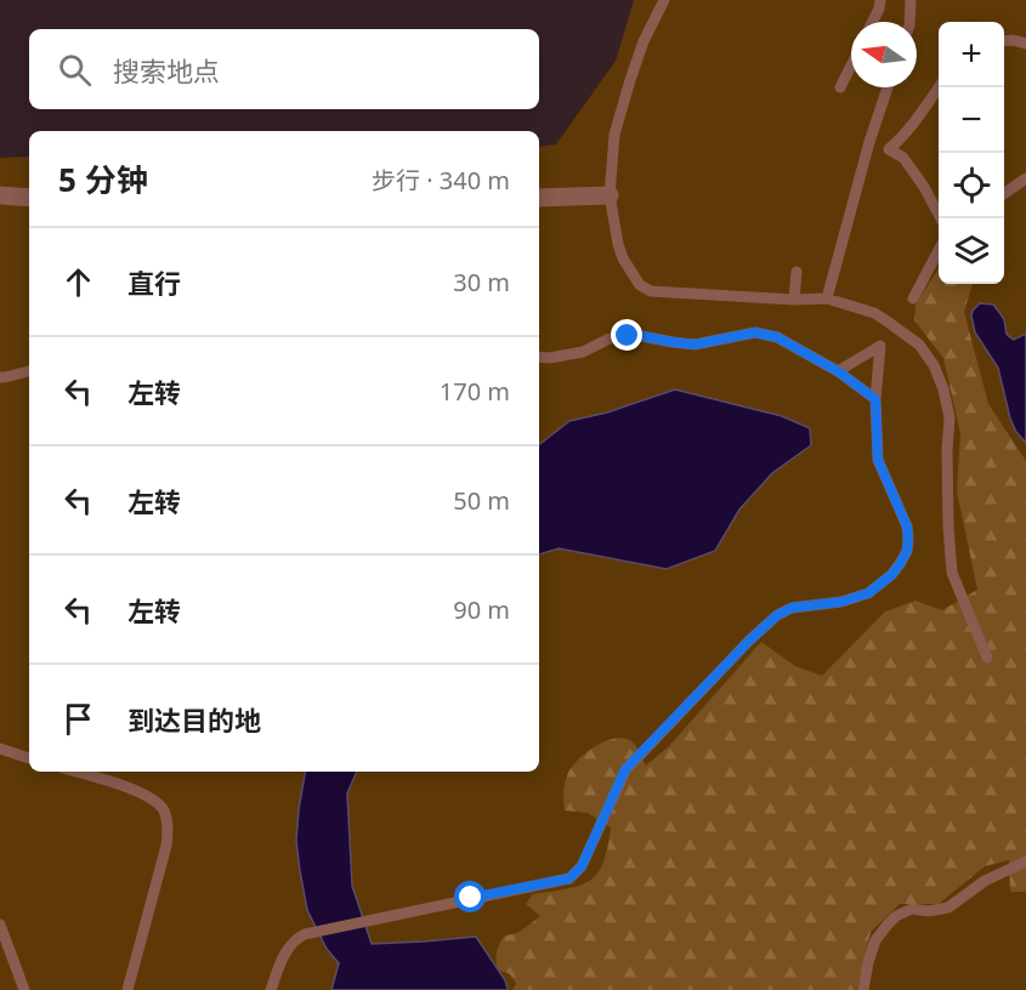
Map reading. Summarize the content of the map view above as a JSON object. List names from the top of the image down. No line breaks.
{"north":"left","page":{"map_buttons":["+","−"],"search":"搜索地点","heading":["5 分钟","步行 · 340 m"],"list":[["直行","30 m"],["左转","170 m"],["左转","50 m"],["左转","90 m"],"到达目的地"]}}
